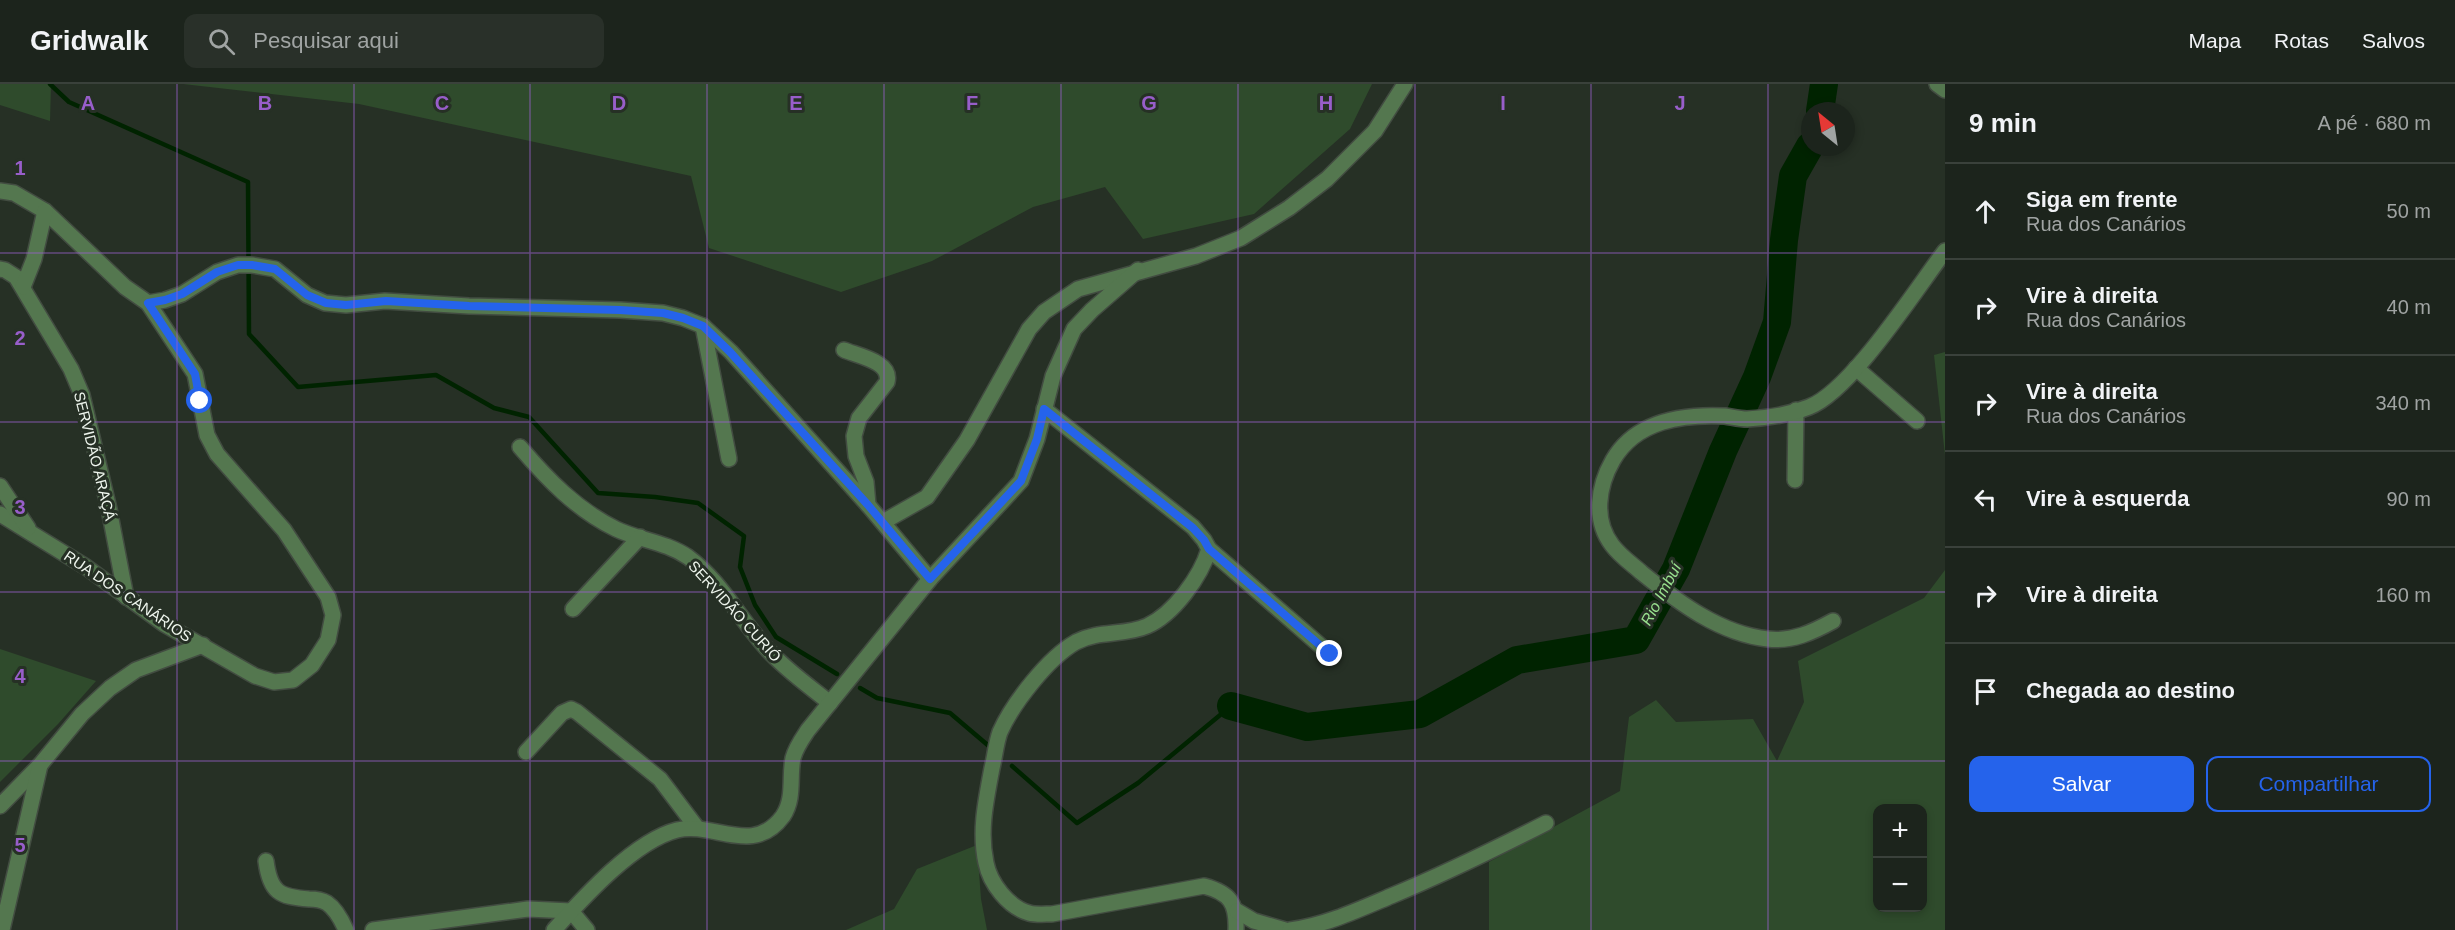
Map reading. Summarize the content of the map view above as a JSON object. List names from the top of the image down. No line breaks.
{"streets":{"street":["SERVIDÃO ARAÇÁ","RUA DOS CANÁRIOS","SERVIDÃO CURIÓ"]},"crossings":[["SERVIDÃO ARAÇÁ","RUA DOS CANÁRIOS"]],"water":["Rio Imbuí"],"north":"top left","page":{"header":"Gridwalk","search":"Pesquisar aqui","nav":["Mapa","Rotas","Salvos"],"heading":["9 min","A pé · 680 m"],"list":[["Siga em frente","Rua dos Canários","50 m"],["Vire à direita","Rua dos Canários","40 m"],["Vire à direita","Rua dos Canários","340 m"],["Vire à esquerda","90 m"],["Vire à direita","160 m"],"Chegada ao destino"],"buttons":["Salvar","Compartilhar"],"map_buttons":["+","−"]},"grid":{"columns":["A","B","C","D","E","F","G","H","I","J"],"rows":["1","2","3","4","5"]}}
